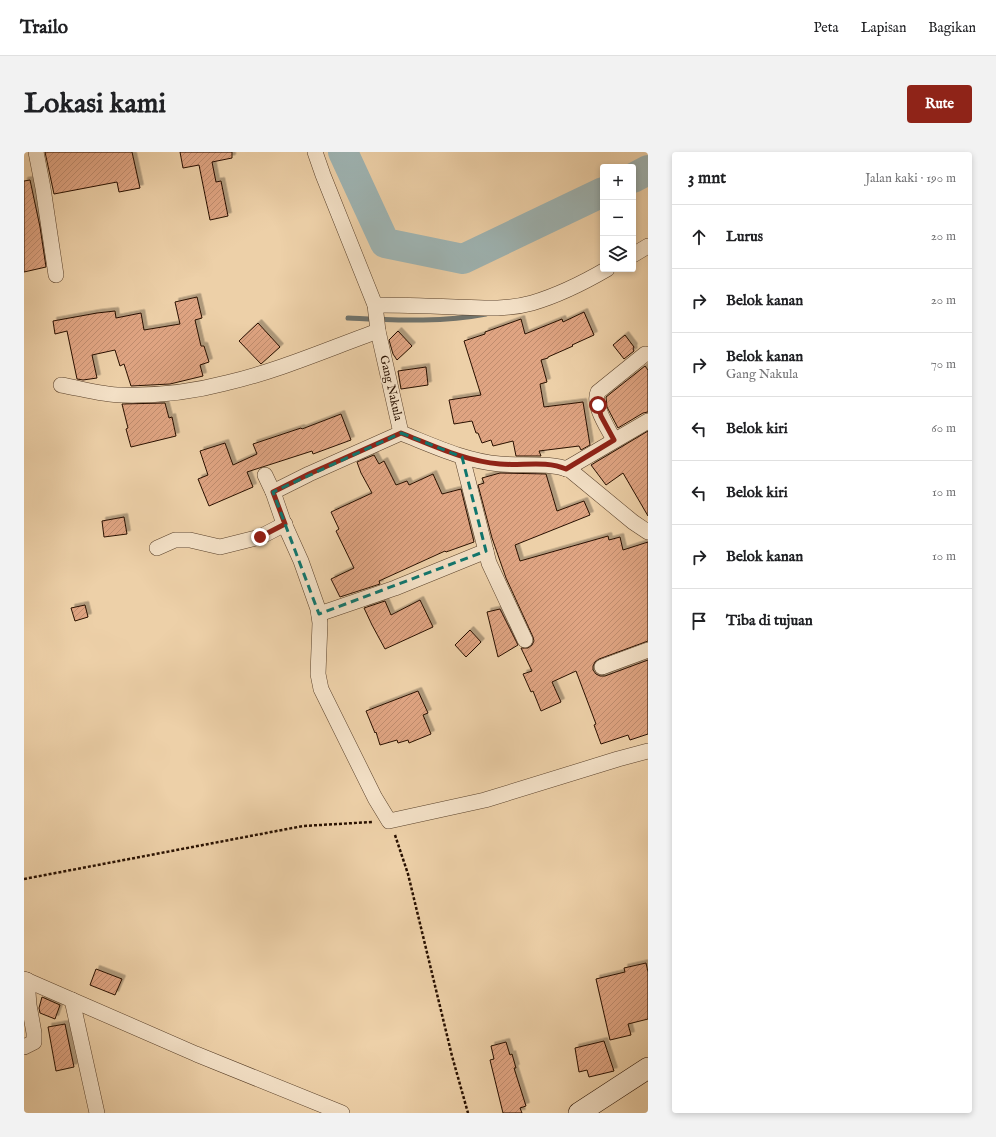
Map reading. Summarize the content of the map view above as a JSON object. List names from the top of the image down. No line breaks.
{"streets":{"street":["Gang Nakula"]},"page":{"header":"Trailo","nav":["Peta","Lapisan","Bagikan"],"buttons":"Rute","title":"Lokasi kami","heading":["3 mnt","Jalan kaki · 190 m"],"map_buttons":["+","−"],"list":[["Lurus","20 m"],["Belok kanan","20 m"],["Belok kanan","Gang Nakula","70 m"],["Belok kiri","60 m"],["Belok kiri","10 m"],["Belok kanan","10 m"],"Tiba di tujuan"]}}
